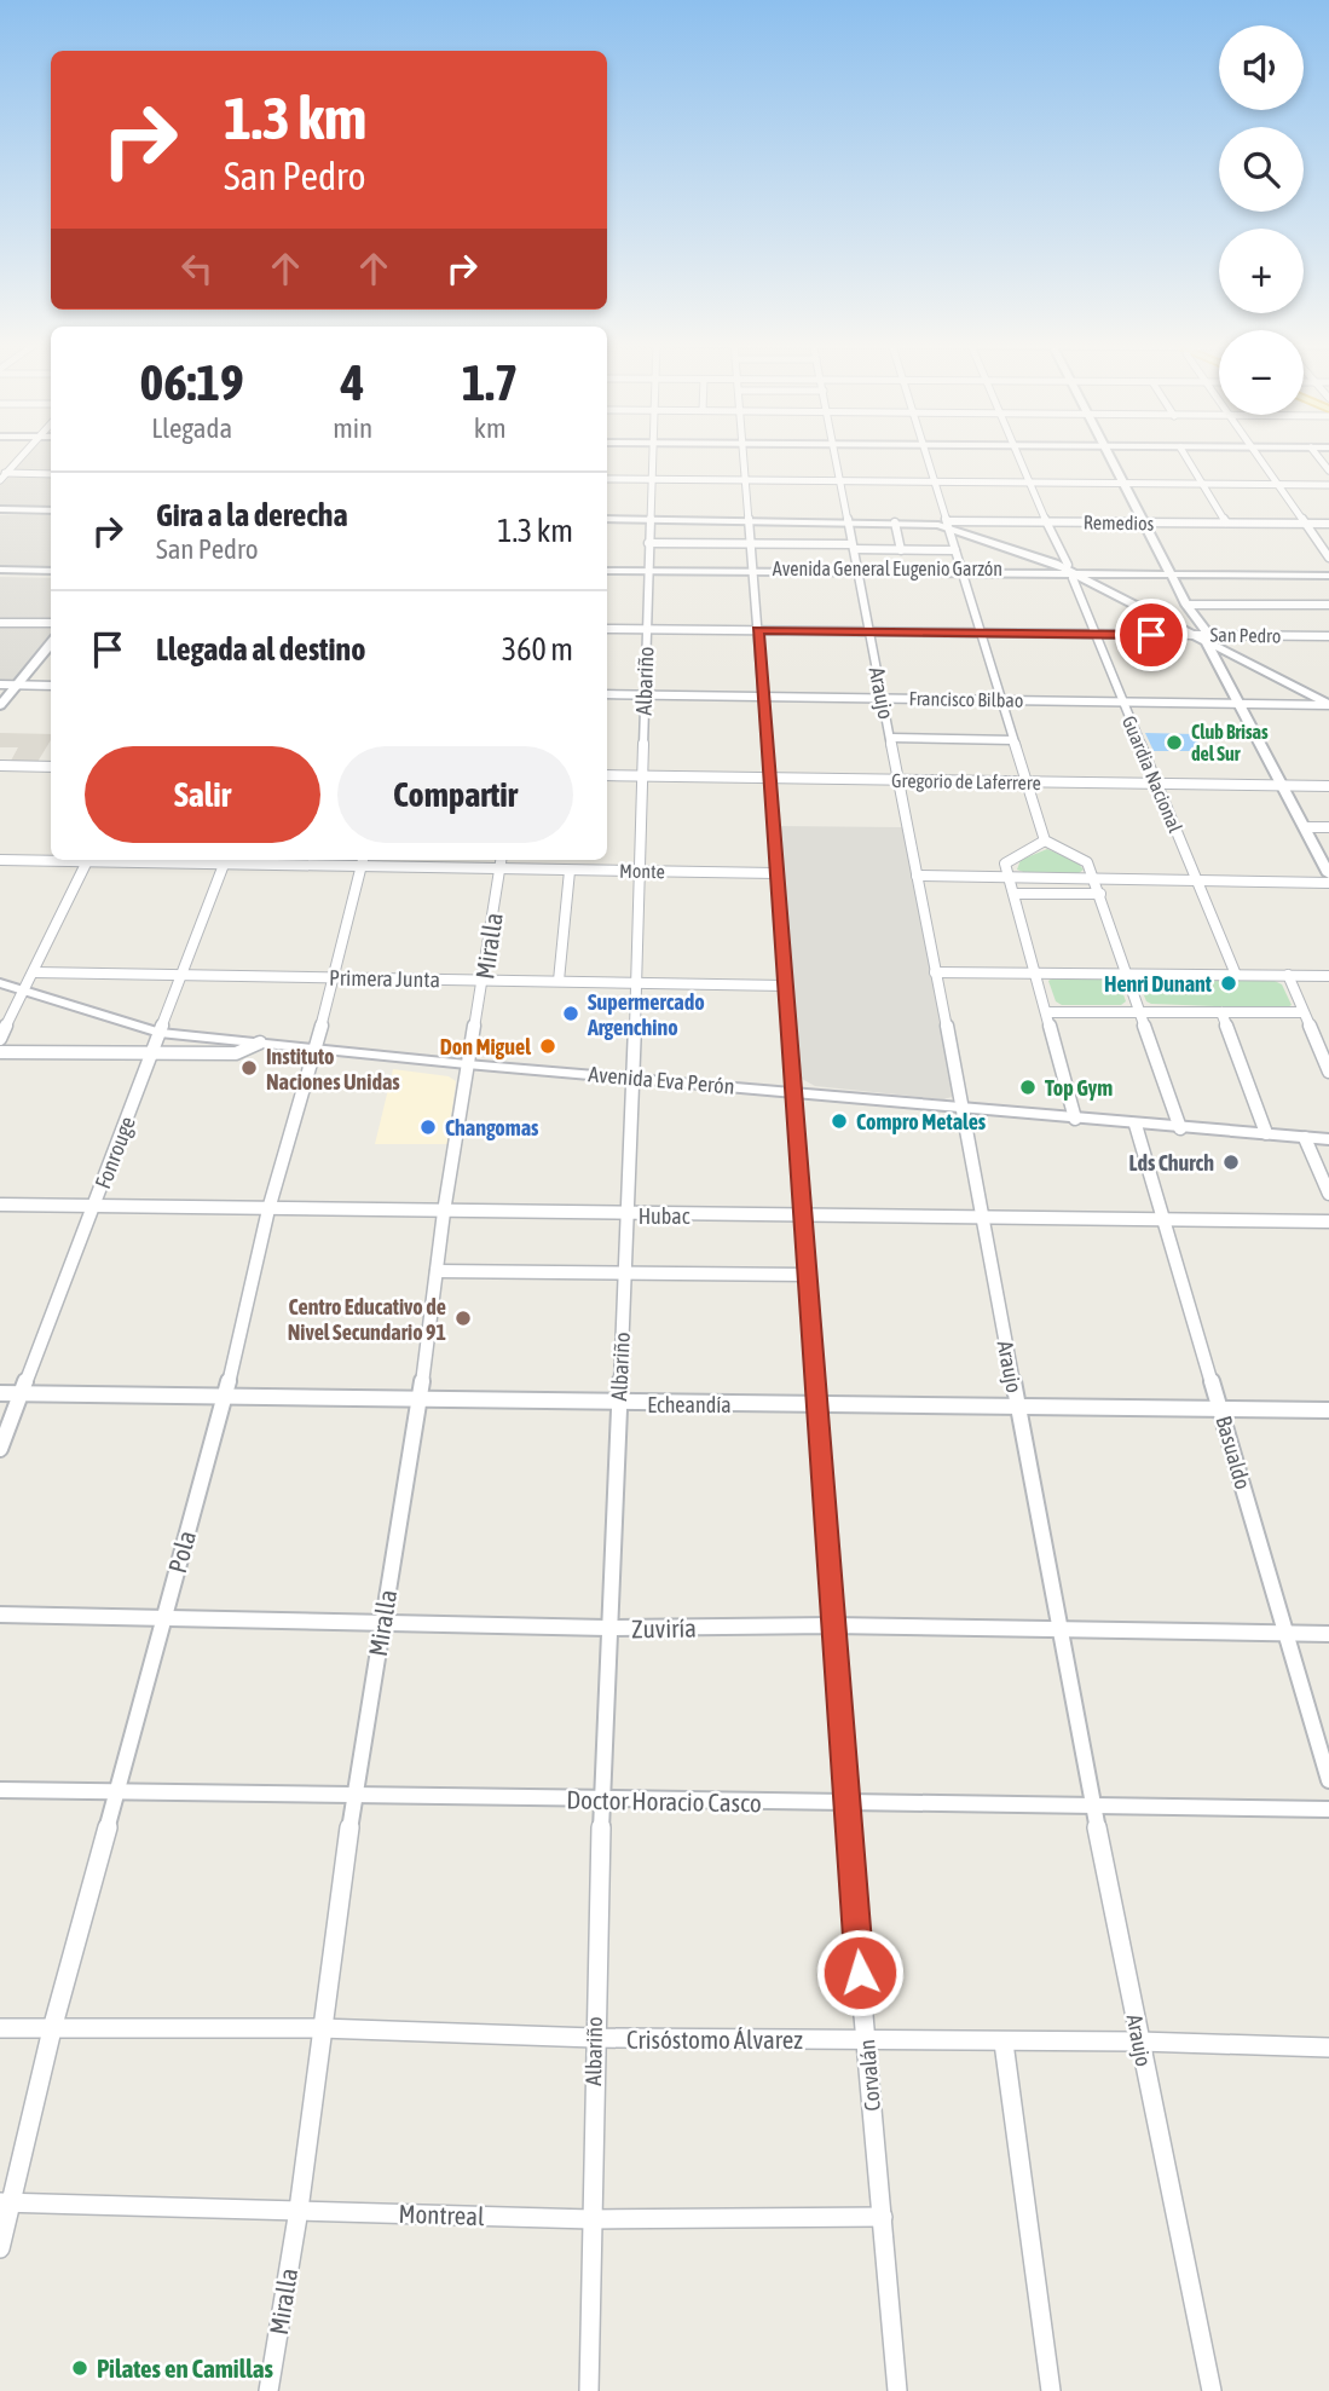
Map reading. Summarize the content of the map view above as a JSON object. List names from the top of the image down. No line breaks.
{"streets":{"street":["Remedios","Avenida General Eugenio Garzón","San Pedro","Albariño","Araujo","Francisco Bilbao","Guardia Nacional","Gregorio de Laferrere","Monte","Miralla","Primera Junta","Avenida Eva Perón","Fonrouge","Hubac","Echeandía","Basualdo","Pola","Zuviría","Doctor Horacio Casco","Crisóstomo Álvarez","Corvalán","Montreal"]},"crossings":[["Remedios","Albariño"],["Remedios","Araujo"],["Remedios","Guardia Nacional"],["Remedios","Corvalán"],["Avenida General Eugenio Garzón","Albariño"],["Avenida General Eugenio Garzón","Araujo"],["Avenida General Eugenio Garzón","Guardia Nacional"],["Avenida General Eugenio Garzón","Corvalán"],["San Pedro","Albariño"],["San Pedro","Araujo"],["San Pedro","Guardia Nacional"],["San Pedro","Corvalán"],["Albariño","Francisco Bilbao"],["Albariño","Gregorio de Laferrere"],["Albariño","Monte"],["Albariño","Primera Junta"],["Albariño","Avenida Eva Perón"],["Albariño","Hubac"],["Albariño","Echeandía"],["Albariño","Zuviría"],["Albariño","Doctor Horacio Casco"],["Albariño","Crisóstomo Álvarez"],["Albariño","Montreal"],["Araujo","Francisco Bilbao"],["Araujo","Gregorio de Laferrere"],["Araujo","Avenida Eva Perón"],["Araujo","Hubac"],["Araujo","Echeandía"],["Araujo","Zuviría"],["Araujo","Doctor Horacio Casco"],["Araujo","Crisóstomo Álvarez"],["Francisco Bilbao","Guardia Nacional"],["Francisco Bilbao","Corvalán"],["Guardia Nacional","Gregorio de Laferrere"],["Gregorio de Laferrere","Corvalán"],["Monte","Miralla"],["Monte","Fonrouge"],["Monte","Pola"],["Monte","Corvalán"],["Miralla","Primera Junta"],["Miralla","Avenida Eva Perón"],["Miralla","Hubac"],["Miralla","Echeandía"],["Miralla","Zuviría"],["Miralla","Doctor Horacio Casco"],["Miralla","Crisóstomo Álvarez"],["Miralla","Montreal"],["Primera Junta","Fonrouge"],["Primera Junta","Pola"],["Primera Junta","Corvalán"],["Avenida Eva Perón","Fonrouge"],["Avenida Eva Perón","Basualdo"],["Avenida Eva Perón","Pola"],["Avenida Eva Perón","Corvalán"],["Fonrouge","Hubac"],["Fonrouge","Echeandía"],["Hubac","Basualdo"],["Hubac","Pola"],["Hubac","Corvalán"],["Echeandía","Basualdo"],["Echeandía","Pola"],["Echeandía","Corvalán"],["Basualdo","Zuviría"],["Pola","Zuviría"],["Pola","Doctor Horacio Casco"],["Pola","Crisóstomo Álvarez"],["Pola","Montreal"],["Zuviría","Corvalán"],["Doctor Horacio Casco","Corvalán"],["Crisóstomo Álvarez","Corvalán"],["Corvalán","Montreal"]],"places":["Club Brisas del Sur","Henri Dunant","Supermercado Argenchino","Don Miguel","Instituto Naciones Unidas","Top Gym","Compro Metales","Changomas","Lds Church","Centro Educativo de Nivel Secundario 91","Pilates en Camillas"],"page":{"map_buttons":["+","−"],"turn":["1.3 km","San Pedro"],"eta":["06:19","Llegada","4","min","1.7","km"],"list":[{"name":"Gira a la derecha","note":"San Pedro","value":"1.3 km"},{"name":"Llegada al destino","value":"360 m"}],"buttons":["Salir","Compartir"]}}
